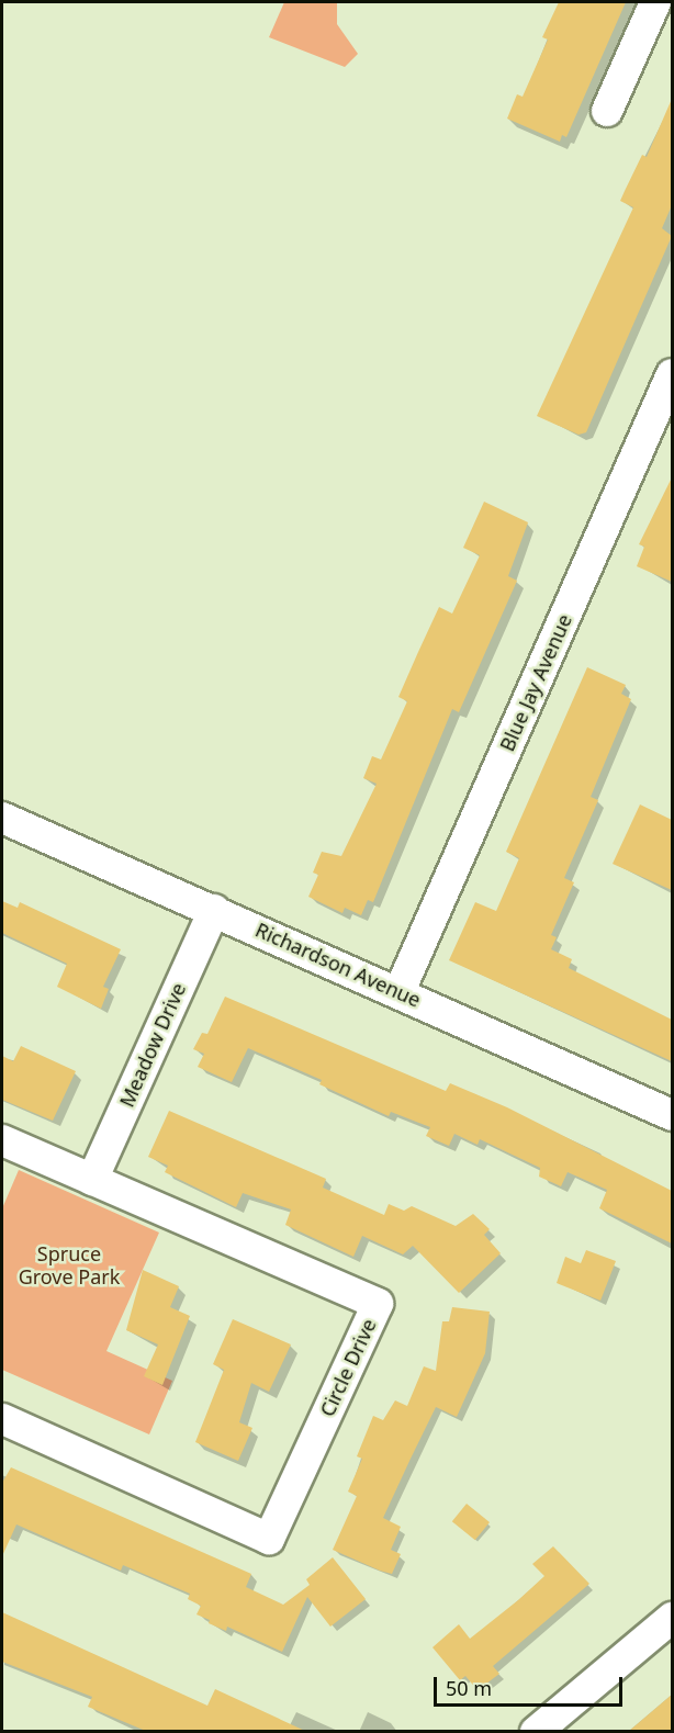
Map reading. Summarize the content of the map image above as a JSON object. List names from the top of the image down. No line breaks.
{"streets":{"street":["Blue Jay Avenue","Richardson Avenue","Meadow Drive","Circle Drive"]},"crossings":[["Blue Jay Avenue","Richardson Avenue"],["Richardson Avenue","Meadow Drive"],["Meadow Drive","Circle Drive"]],"parks":["Spruce Grove Park"],"scale_bar":"50 m"}
